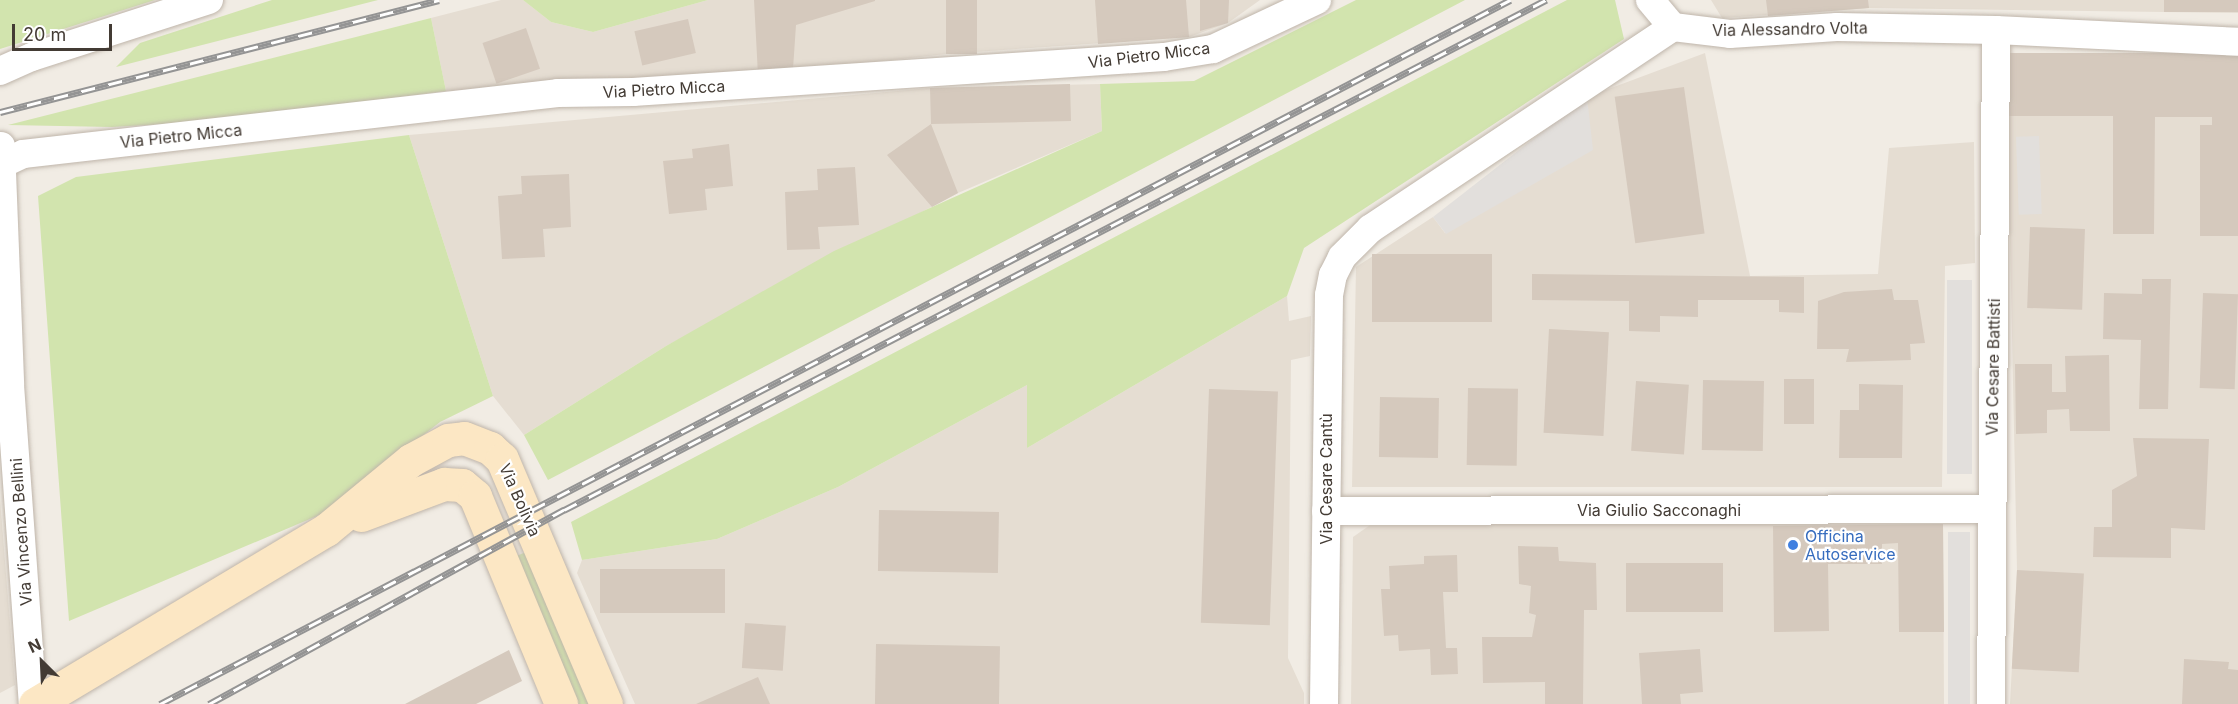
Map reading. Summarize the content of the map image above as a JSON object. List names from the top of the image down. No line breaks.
{"streets":{"street":["Via Alessandro Volta","Via Pietro Micca","Via Cesare Battisti","Via Cesare Cantù","Via Bolivia","Via Giulio Sacconaghi","Via Vincenzo Bellini"]},"crossings":[["Via Alessandro Volta","Via Cesare Battisti"],["Via Alessandro Volta","Via Cesare Cantù"],["Via Pietro Micca","Via Vincenzo Bellini"],["Via Cesare Battisti","Via Giulio Sacconaghi"],["Via Cesare Cantù","Via Giulio Sacconaghi"],["Via Bolivia","Via Vincenzo Bellini"]],"places":["Officina Autoservice"],"scale_bar":"20 m","north":"top left"}
